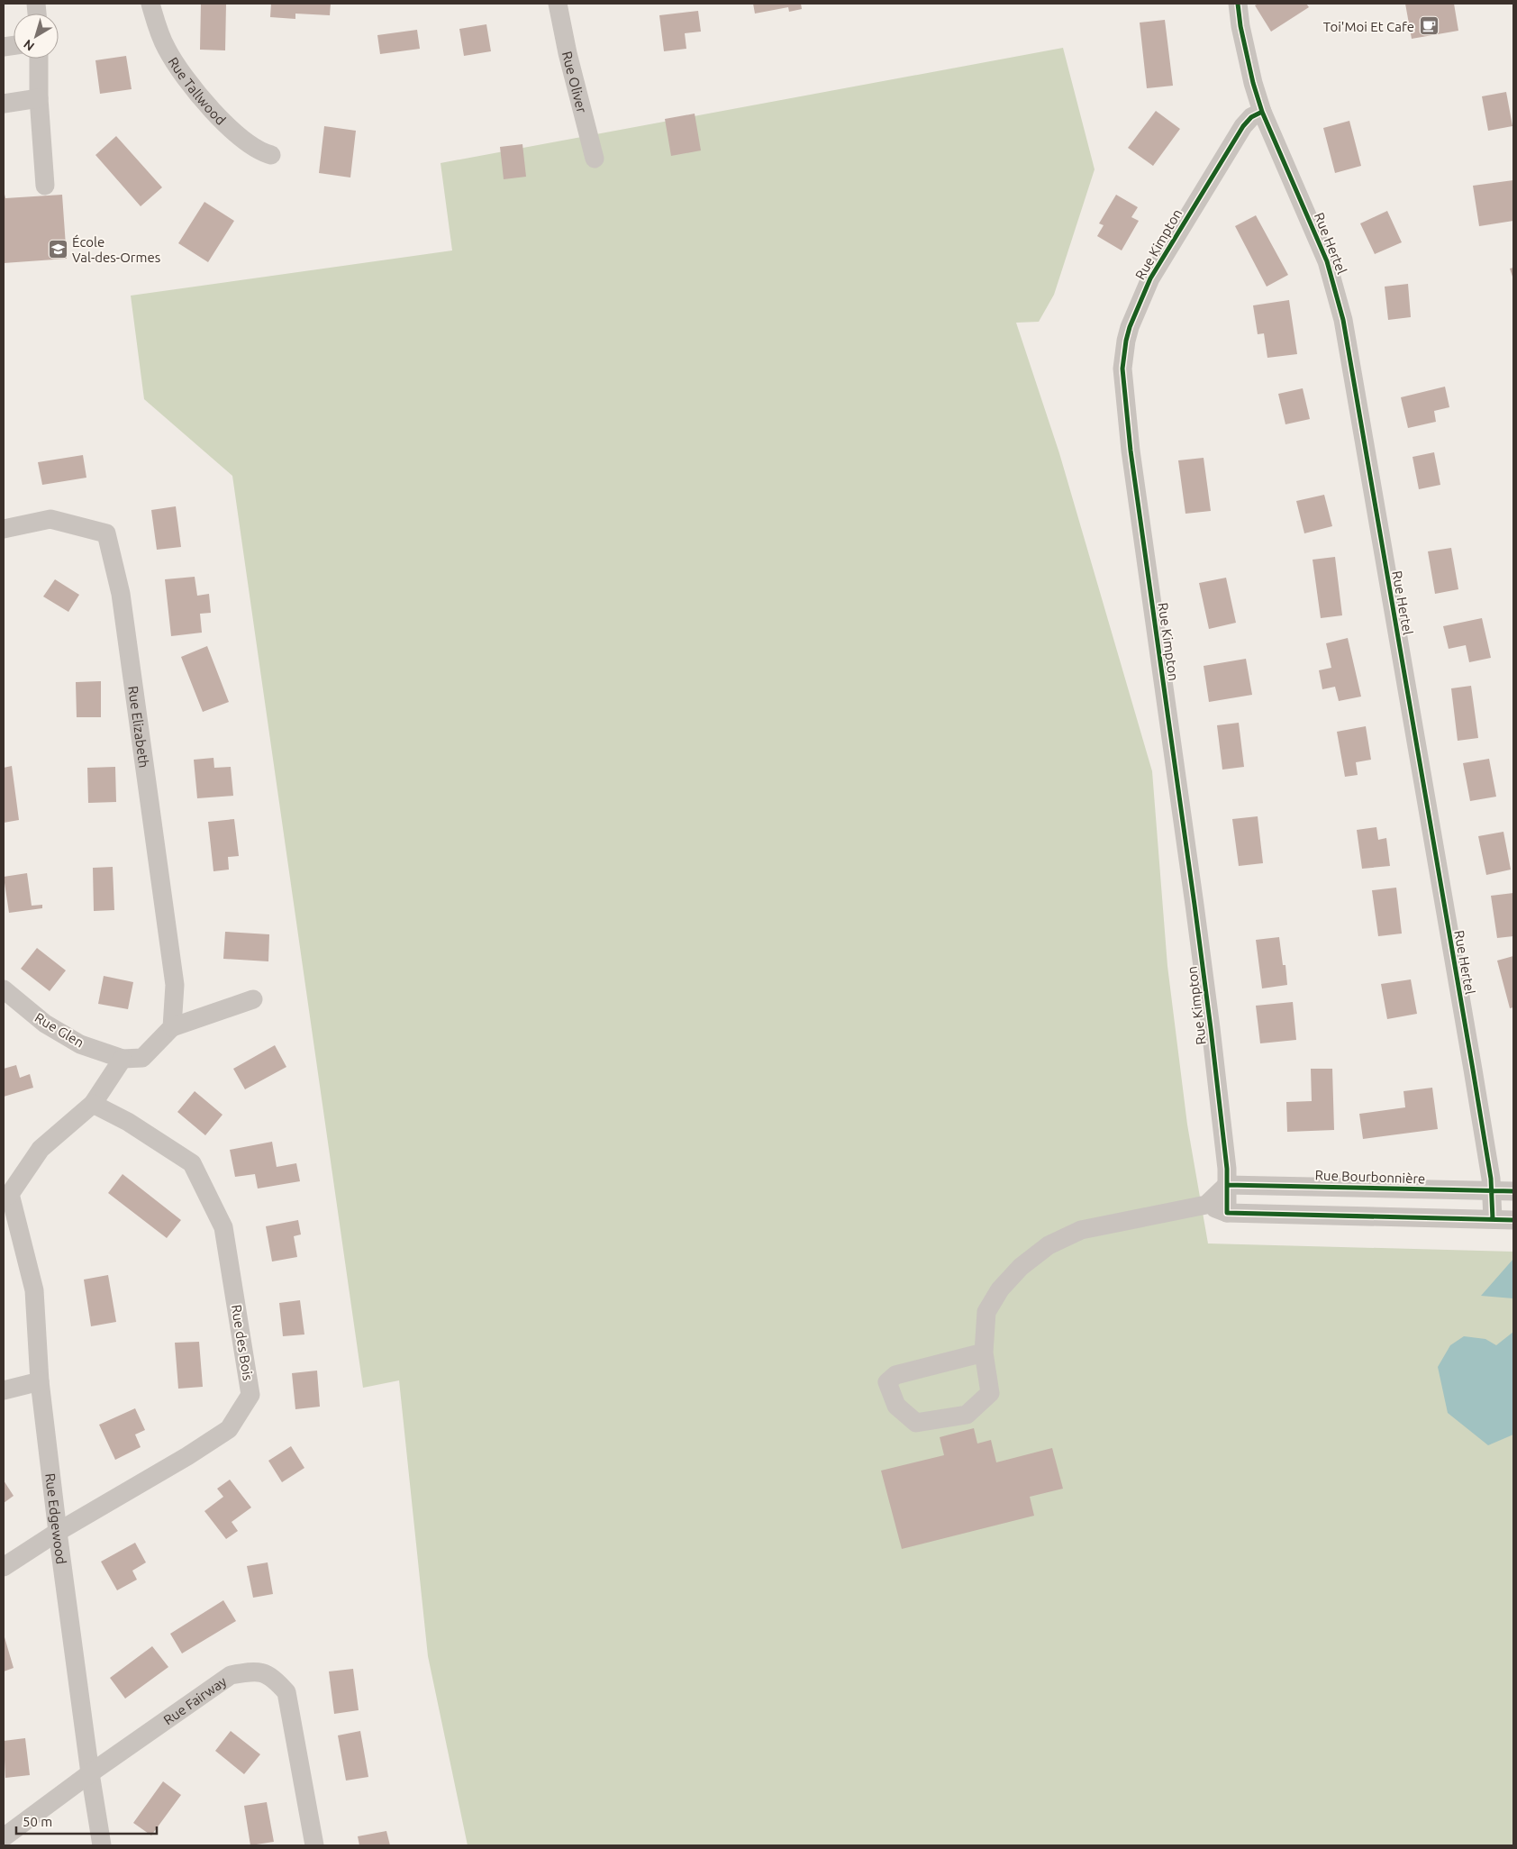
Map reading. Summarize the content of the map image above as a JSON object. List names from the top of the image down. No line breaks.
{"streets":{"street":["Rue Oliver","Rue Tallwood","Rue Hertel","Rue Kimpton","Rue Elizabeth","Rue Glen","Rue Bourbonnière","Rue des Bois","Rue Edgewood","Rue Fairway"]},"crossings":[["Rue Hertel","Rue Kimpton"],["Rue Hertel","Rue Bourbonnière"],["Rue Kimpton","Rue Bourbonnière"],["Rue des Bois","Rue Edgewood"],["Rue Edgewood","Rue Fairway"]],"places":{"cafe":["Toi'Moi Et Cafe"],"school or university":["École Val-des-Ormes"]},"scale_bar":"50 m","north":"bottom left"}
